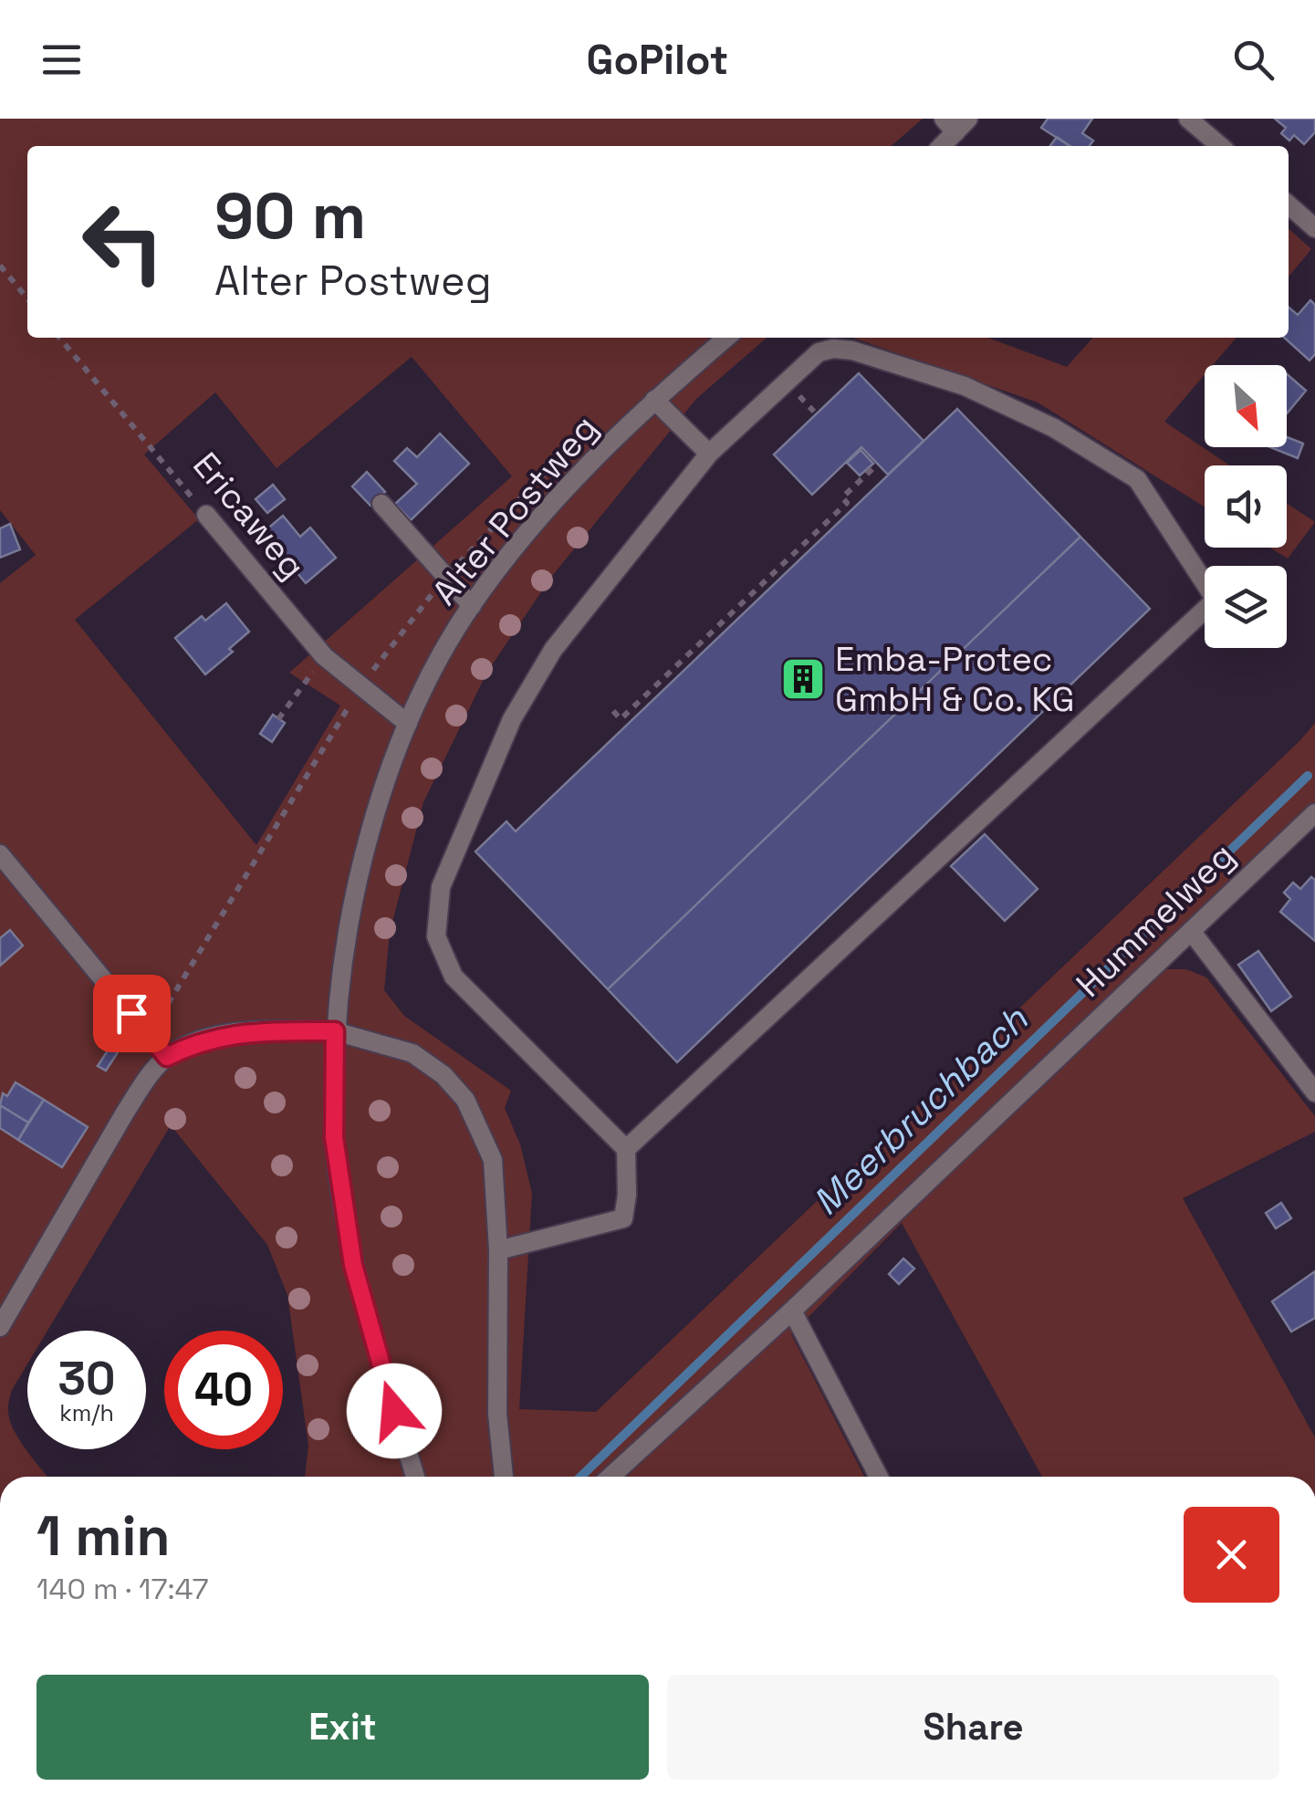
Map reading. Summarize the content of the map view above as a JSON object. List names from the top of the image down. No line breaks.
{"streets":{"street":["Alter Postweg","Ericaweg","Hummelweg"]},"crossings":[["Alter Postweg","Ericaweg"]],"water":["Meerbruchbach"],"places":{"building":["Emba-Protec GmbH & Co. KG"]},"north":"bottom right","page":{"header":"GoPilot","turn":["90 m","Alter Postweg"],"speed":"30 km/h","limit":"40","heading":["1 min","140 m · 17:47"],"buttons":["Exit","Share"]}}
